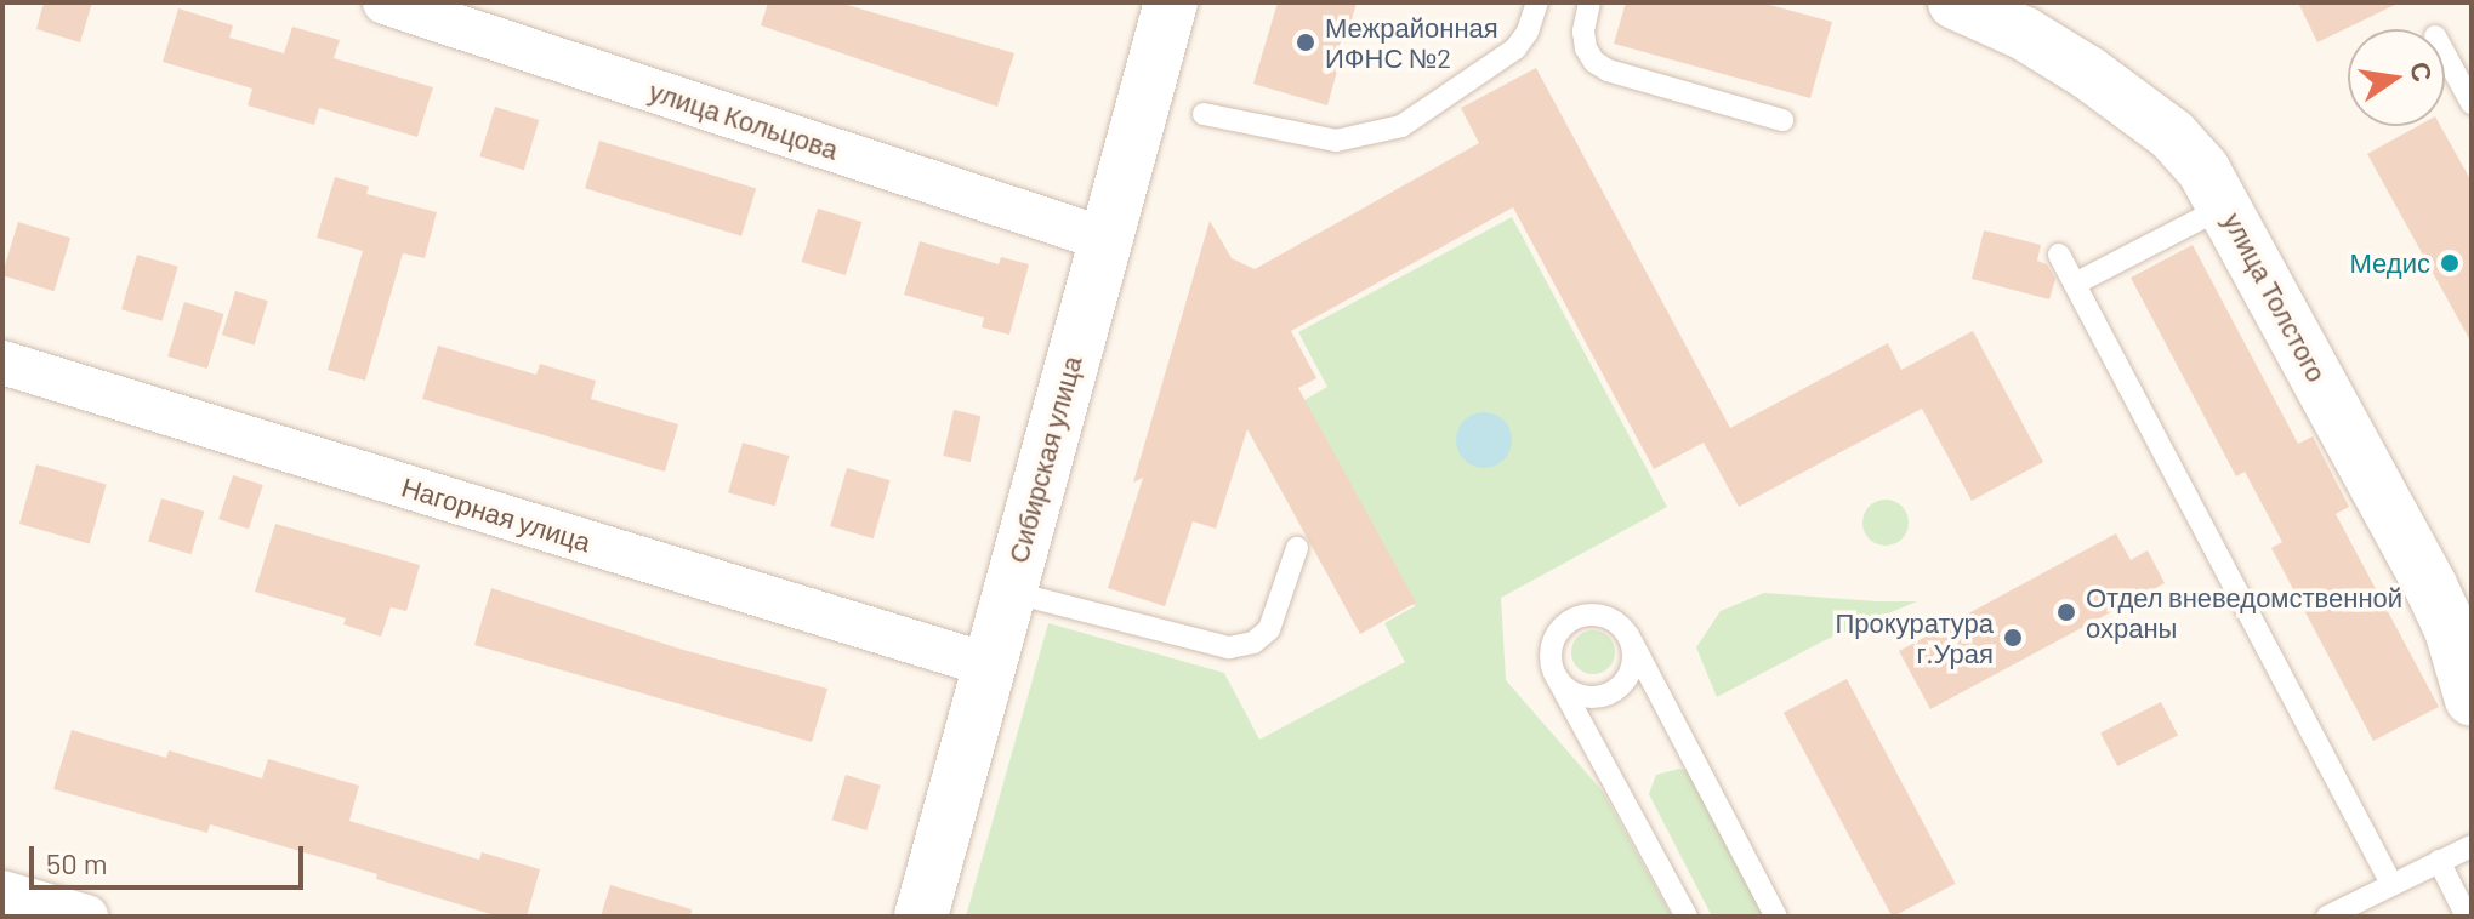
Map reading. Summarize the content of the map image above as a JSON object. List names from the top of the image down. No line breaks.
{"streets":{"street":["улица Кольцова","улица Толстого","Сибирская улица","Нагорная улица"]},"crossings":[["улица Кольцова","Сибирская улица"],["Сибирская улица","Нагорная улица"]],"places":["Межрайонная ИФНС №2","Медис","Отдел вневедомственной охраны","Прокуратура г.Урая"],"scale_bar":"50 m","north":"right"}
